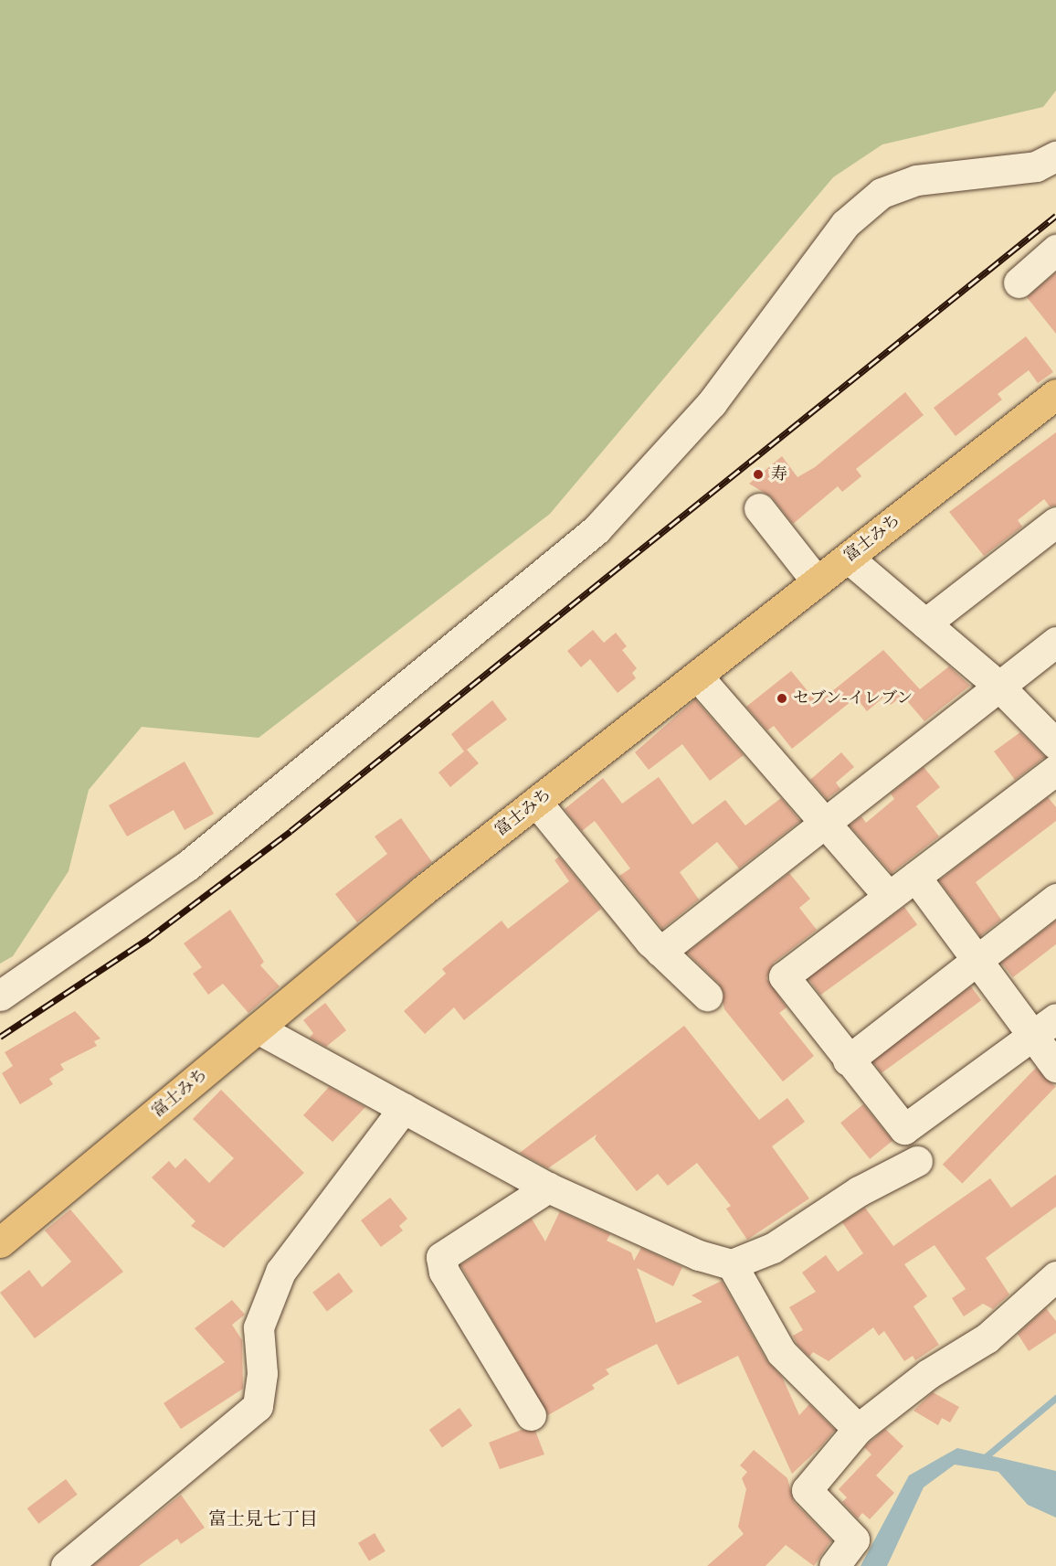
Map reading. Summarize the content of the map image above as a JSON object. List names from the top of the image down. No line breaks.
{"streets":{"highway":["富士みち"]},"districts":["富士見七丁目"],"places":["寿","セブン-イレブン"]}
